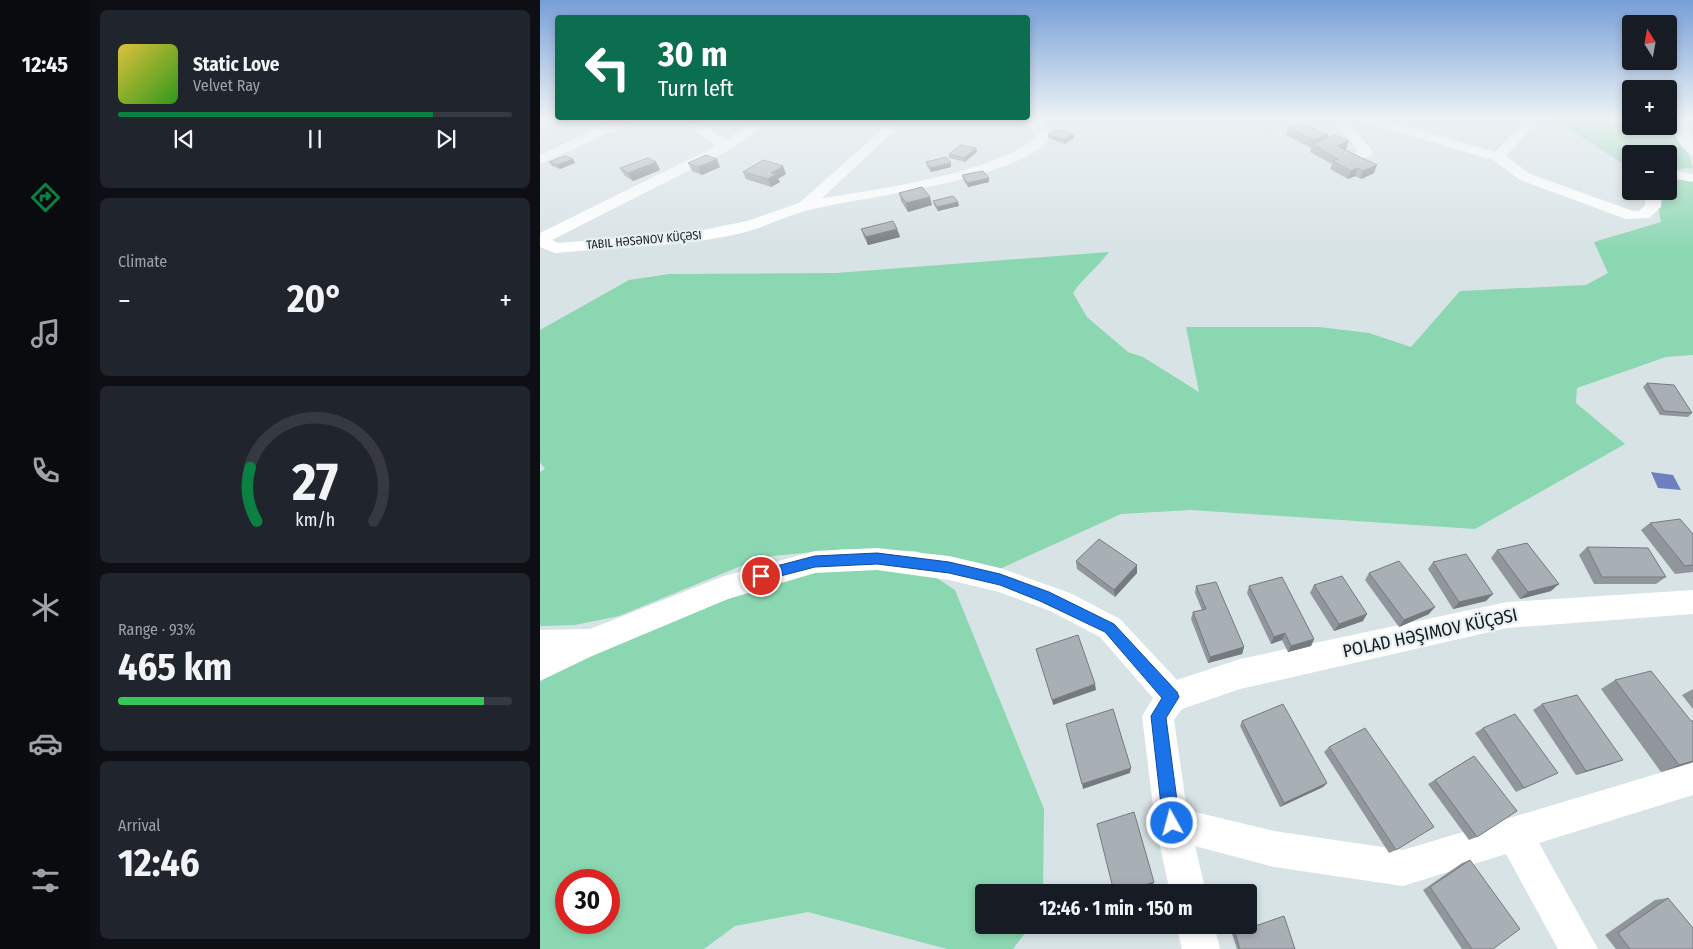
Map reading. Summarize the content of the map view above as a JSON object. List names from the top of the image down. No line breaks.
{"streets":{"street":["TABIL HƏSƏNOV KÜÇƏSI","POLAD HƏŞIMOV KÜÇƏSI"]},"north":"top","page":{"tabs":"12:45","map_buttons":["+","−"],"turn":["30 m","Turn left"],"song":["Static Love","Velvet Ray"],"tile":["Climate",["Range · 93%","465 km"],["Arrival","12:46"]],"heat":["−","20°","+"],"limit":"30","trip":"12:46 · 1 min · 150 m","gauge":["27","km/h"]}}
